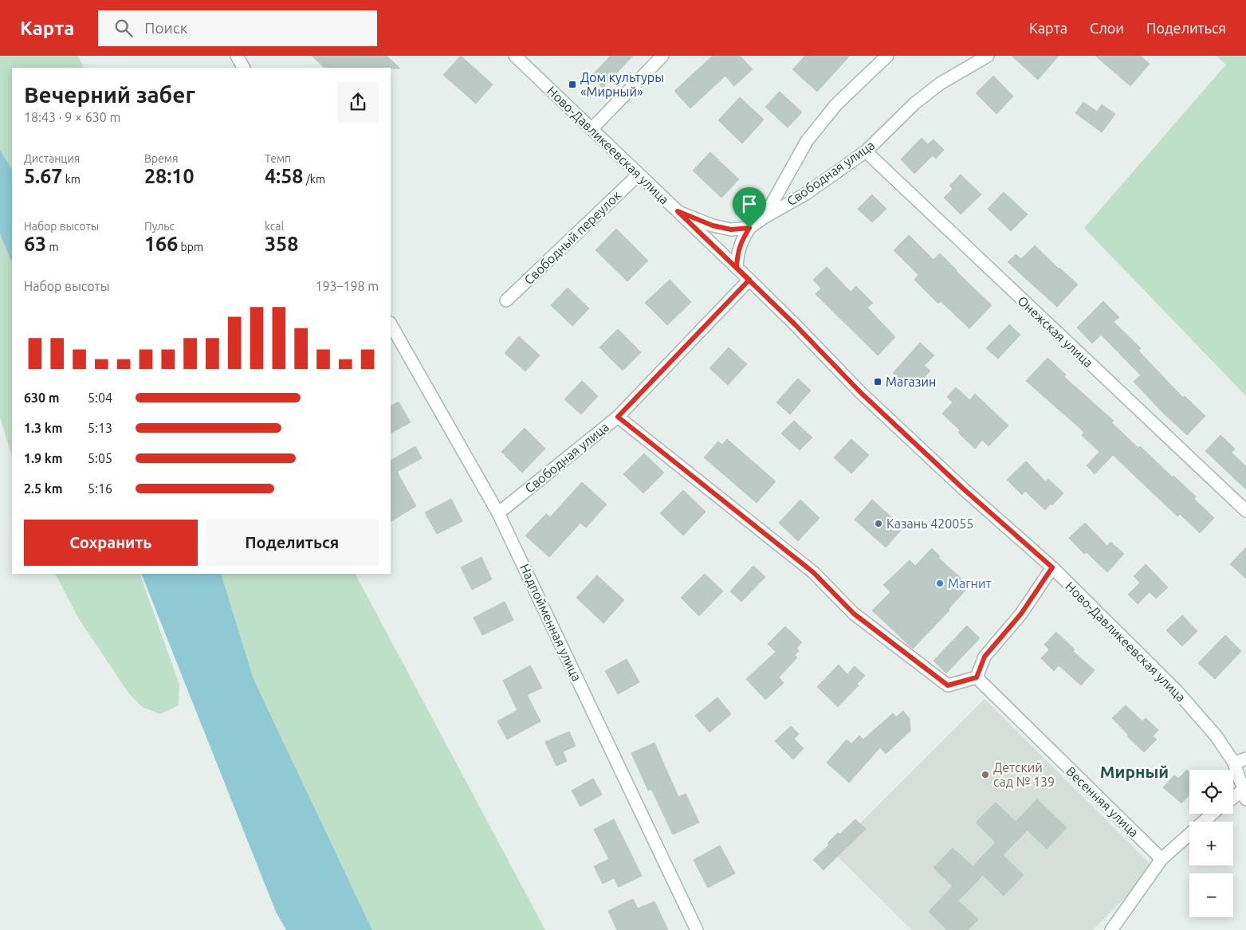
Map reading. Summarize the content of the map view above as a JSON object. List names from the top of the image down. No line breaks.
{"streets":{"street":["Ново-Давликеевская улица","Свободная улица","Свободный переулок","Онежская улица","Надпойменная улица","Весенняя улица"]},"crossings":[["Ново-Давликеевская улица","Свободная улица"],["Ново-Давликеевская улица","Свободный переулок"],["Свободная улица","Онежская улица"],["Свободная улица","Надпойменная улица"]],"districts":["Мирный"],"places":{"transit":["Дом культуры «Мирный»","Магазин"],"other":["Казань 420055","Магнит","Детский сад № 139"]},"page":{"header":"Карта","search":"Поиск","nav":["Карта","Слои","Поделиться"],"heading":["Вечерний забег","18:43 · 9 × 630 m"],"stats":[["Дистанция","5.67 km"],["Время","28:10"],["Темп","4:58 /km"],["Набор высоты","63 m"],["Пульс","166 bpm"],["kcal","358"]],"chart":["Набор высоты","193–198 m"],"list":[{"name":"630 m","note":"5:04"},{"name":"1.3 km","note":"5:13"},{"name":"1.9 km","note":"5:05"},{"name":"2.5 km","note":"5:16"}],"buttons":["Сохранить","Поделиться"],"map_buttons":["+","−"]}}
